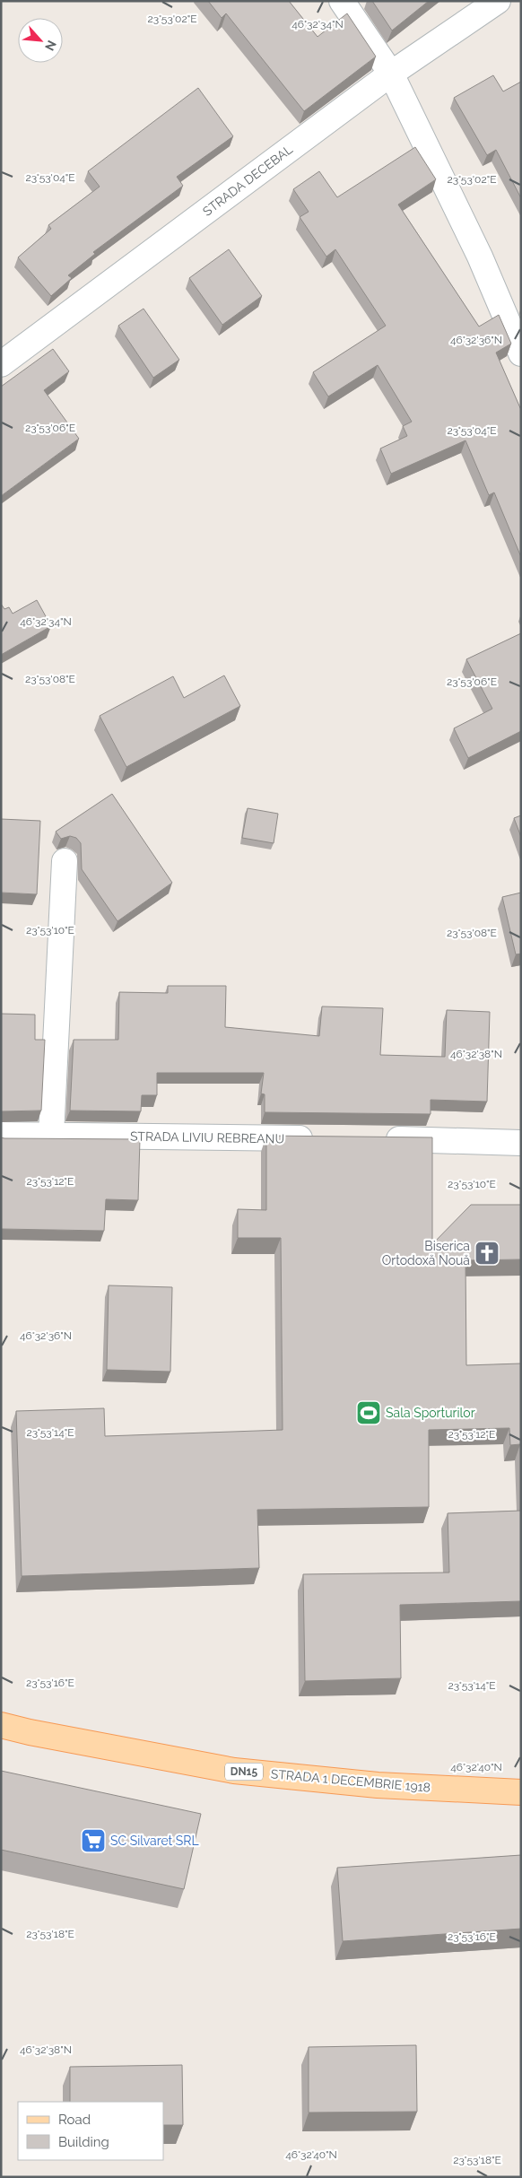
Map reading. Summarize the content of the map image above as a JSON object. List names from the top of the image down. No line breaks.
{"streets":{"main road":["DN15","STRADA 1 DECEMBRIE 1918"],"street":["STRADA DECEBAL","STRADA LIVIU REBREANU"]},"places":{"church":["Biserica Ortodoxă Nouă"],"sports":["Sala Sporturilor"],"supermarket":["SC Silvaret SRL"]},"legend":["Road","Building"],"north":"bottom right","coordinates":["23°53'02\"E","46°32'34\"N","23°53'04\"E","46°32'36\"N","23°53'06\"E","23°53'08\"E","23°53'10\"E","46°32'38\"N","23°53'12\"E","23°53'14\"E","23°53'16\"E","46°32'40\"N","23°53'18\"E"]}
